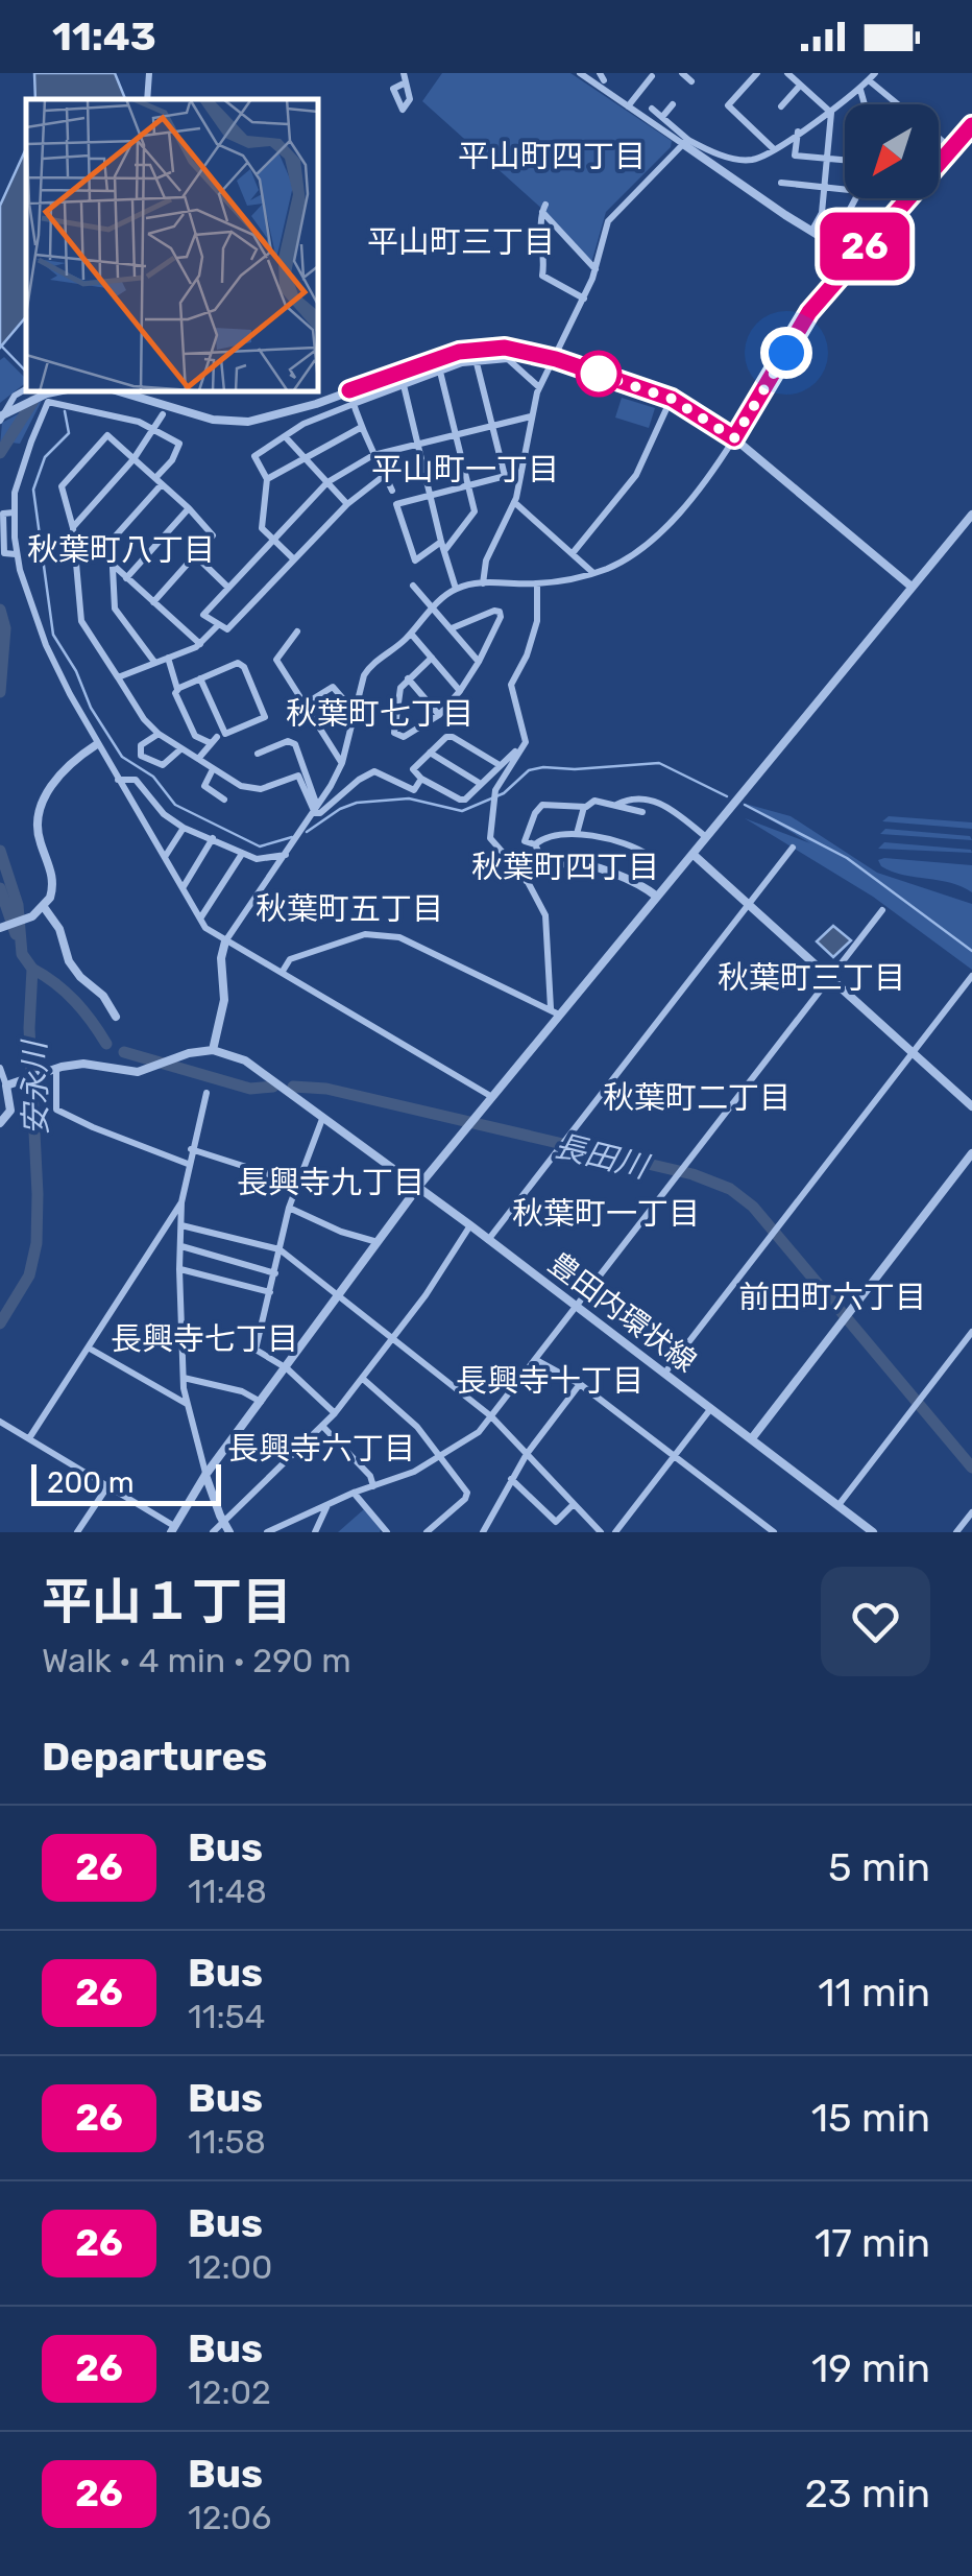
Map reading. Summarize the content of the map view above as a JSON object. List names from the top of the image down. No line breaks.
{"streets":{"street":["豊田内環状線"]},"districts":["平山町四丁目","平山町三丁目","平山町一丁目","秋葉町八丁目","秋葉町七丁目","秋葉町四丁目","秋葉町五丁目","秋葉町三丁目","秋葉町二丁目","長興寺九丁目","秋葉町一丁目","前田町六丁目","長興寺七丁目","長興寺十丁目","長興寺六丁目"],"water":["安永川","長田川"],"lines":["bus line 26"],"scale_bar":"200 m","north":"bottom left","page":{"status":"11:43","on_map":"26","scale":"200 m","heading":[["平山１丁目","Walk · 4 min · 290 m"],"Departures"],"list":[{"mark":"26","name":"Bus","note":"11:48","value":"5 min"},{"mark":"26","name":"Bus","note":"11:54","value":"11 min"},{"mark":"26","name":"Bus","note":"11:58","value":"15 min"},{"mark":"26","name":"Bus","note":"12:00","value":"17 min"},{"mark":"26","name":"Bus","note":"12:02","value":"19 min"},{"mark":"26","name":"Bus","note":"12:06","value":"23 min"}]}}
